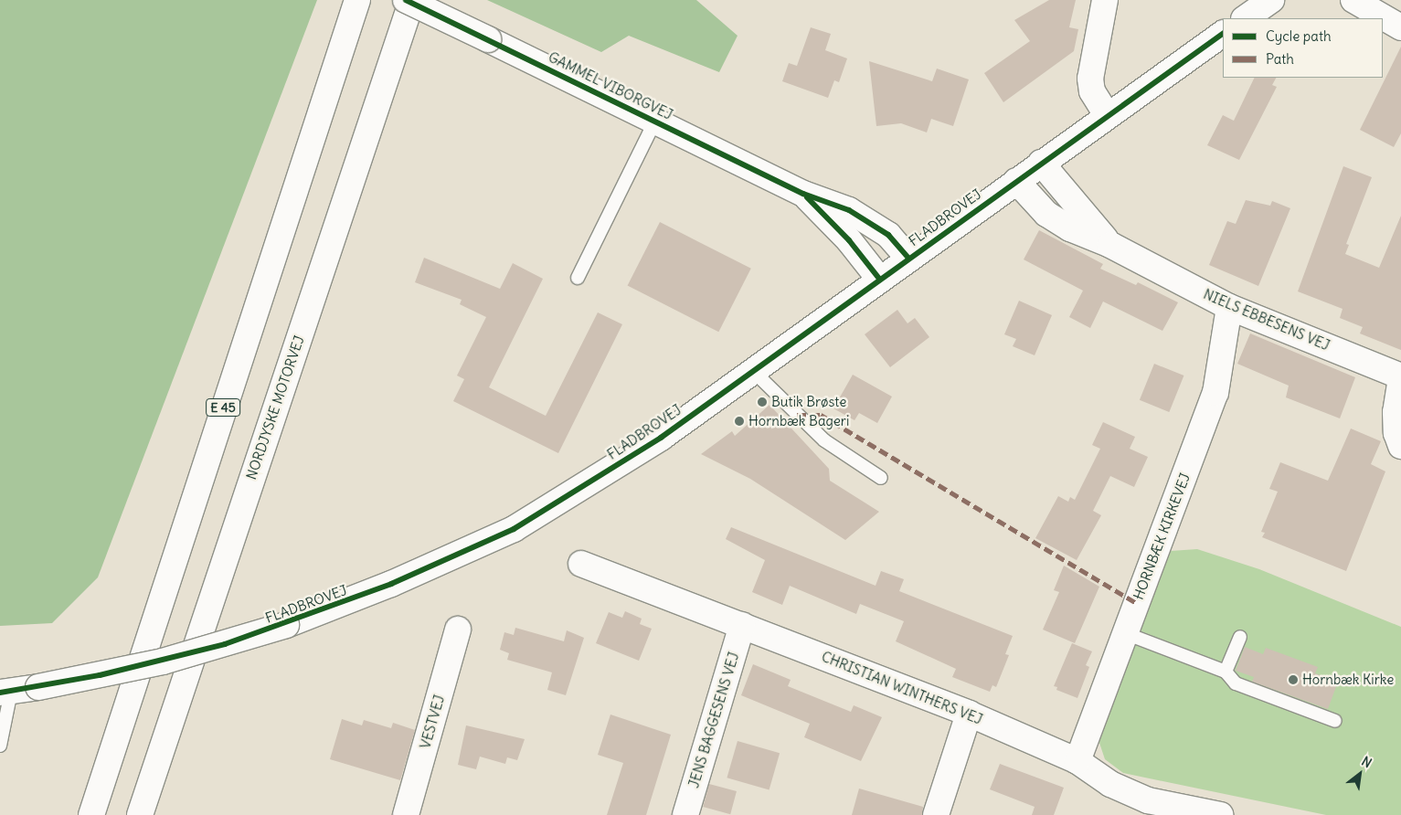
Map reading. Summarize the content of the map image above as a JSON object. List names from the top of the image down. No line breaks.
{"streets":{"main road":["GAMMEL VIBORGVEJ","FLADBROVEJ","NIELS EBBESENS VEJ","E 45","NORDJYSKE MOTORVEJ","HORNBÆK KIRKEVEJ","CHRISTIAN WINTHERS VEJ","JENS BAGGESENS VEJ","VESTVEJ"]},"crossings":[["GAMMEL VIBORGVEJ","FLADBROVEJ"],["FLADBROVEJ","NIELS EBBESENS VEJ"],["NIELS EBBESENS VEJ","HORNBÆK KIRKEVEJ"],["HORNBÆK KIRKEVEJ","CHRISTIAN WINTHERS VEJ"],["CHRISTIAN WINTHERS VEJ","JENS BAGGESENS VEJ"]],"places":["Butik Brøste","Hornbæk Bageri","Hornbæk Kirke"],"legend":["Cycle path","Path"],"north":"top right"}
